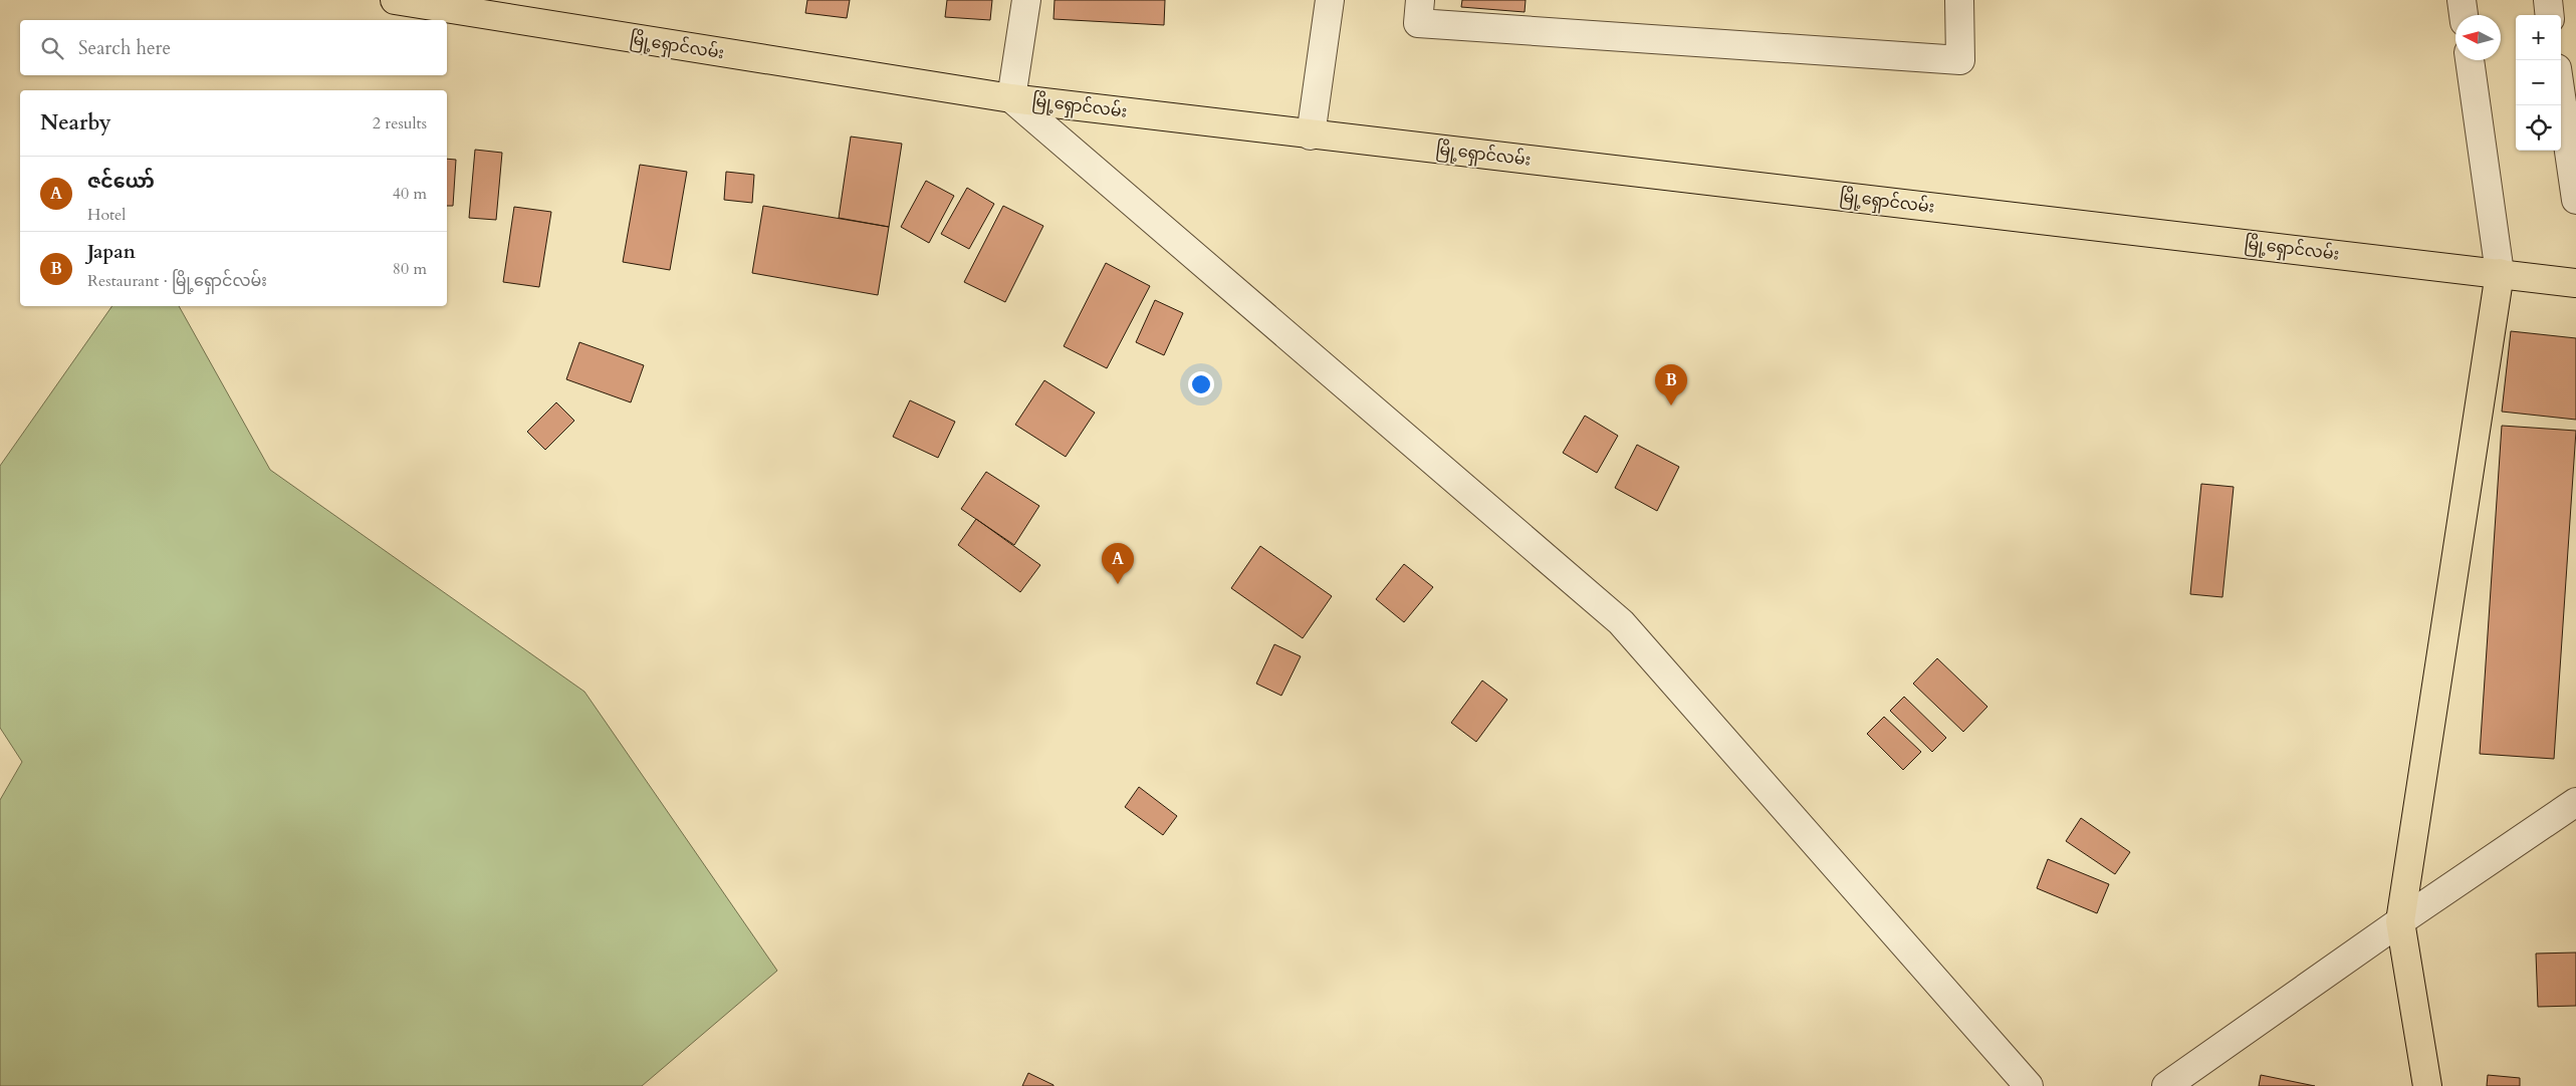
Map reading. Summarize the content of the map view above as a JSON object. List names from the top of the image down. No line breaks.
{"streets":{"main road":["မြို့ရှောင်လမ်း"]},"north":"left","page":{"map_buttons":["+","−"],"search":"Search here","heading":["Nearby","2 results"],"list":[{"mark":"A","name":"ဇင်ယော်","note":"Hotel","value":"40 m"},{"mark":"B","name":"Japan","note":"Restaurant · မြို့ရှောင်လမ်း","value":"80 m"}],"pins":["B","A"]}}
